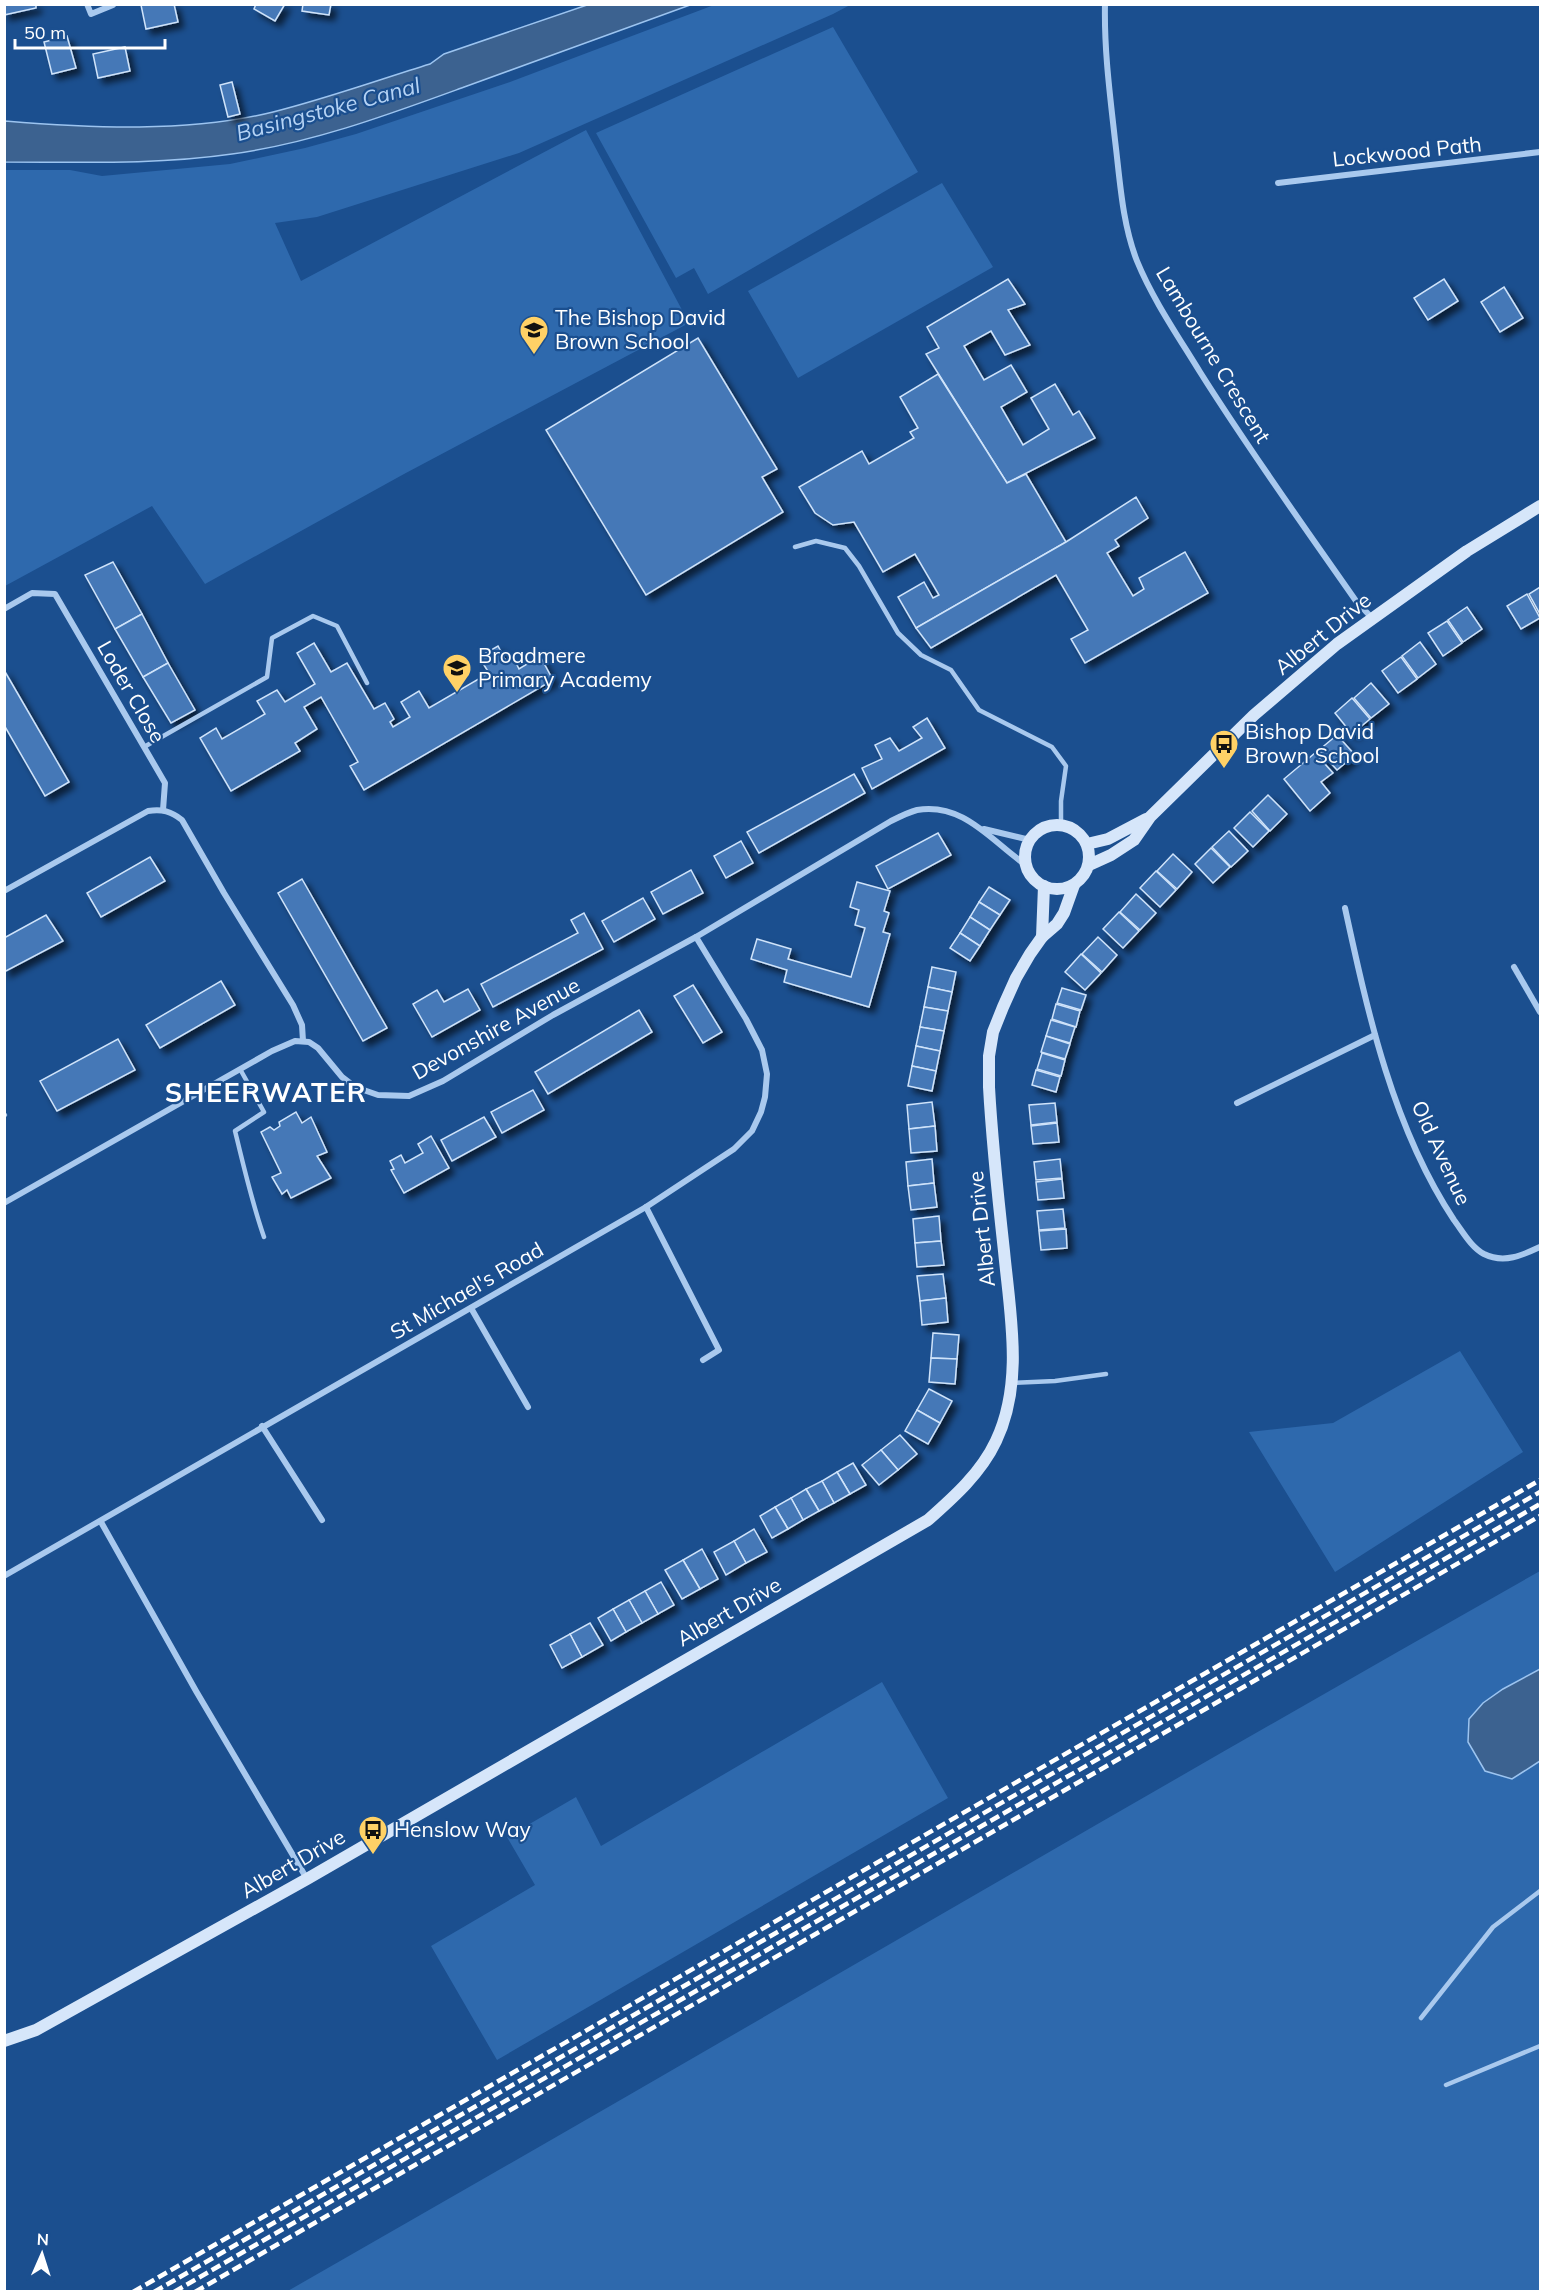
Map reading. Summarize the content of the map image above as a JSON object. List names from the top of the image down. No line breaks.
{"streets":{"street":["Lockwood Path","Lambourne Crescent","Albert Drive","Loder Close","Devonshire Avenue","Old Avenue","St Michael's Road"]},"crossings":[["Lambourne Crescent","Albert Drive"],["Albert Drive","Devonshire Avenue"],["Devonshire Avenue","St Michael's Road"]],"districts":["SHEERWATER"],"water":["Basingstoke Canal"],"places":{"school or university":["The Bishop David Brown School","Broadmere Primary Academy"],"bus stop":["Bishop David Brown School","Henslow Way"]},"scale_bar":"50 m","north":"top"}
